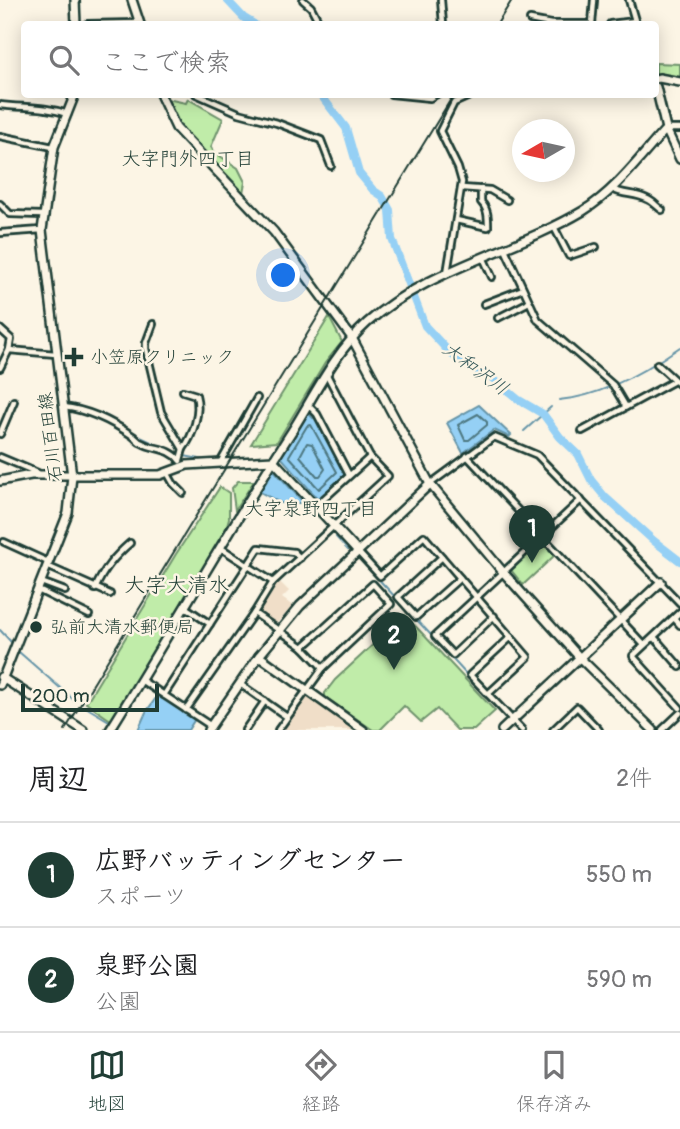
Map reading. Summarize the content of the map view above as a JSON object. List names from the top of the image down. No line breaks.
{"streets":{"street":["石川百田線"]},"districts":["大字門外四丁目","大字泉野四丁目","大字大清水"],"water":["大和沢川"],"places":{"health":["小笠原クリニック"],"other":["弘前大清水郵便局"]},"scale_bar":"200 m","north":"left","page":{"search":"ここで検索","pins":["1","2"],"scale":"200 m","heading":["周辺","2件"],"list":[{"mark":"1","name":"広野バッティングセンター","note":"スポーツ","value":"550 m"},{"mark":"2","name":"泉野公園","note":"公園","value":"590 m"}],"nav":["地図","経路","保存済み"]}}
